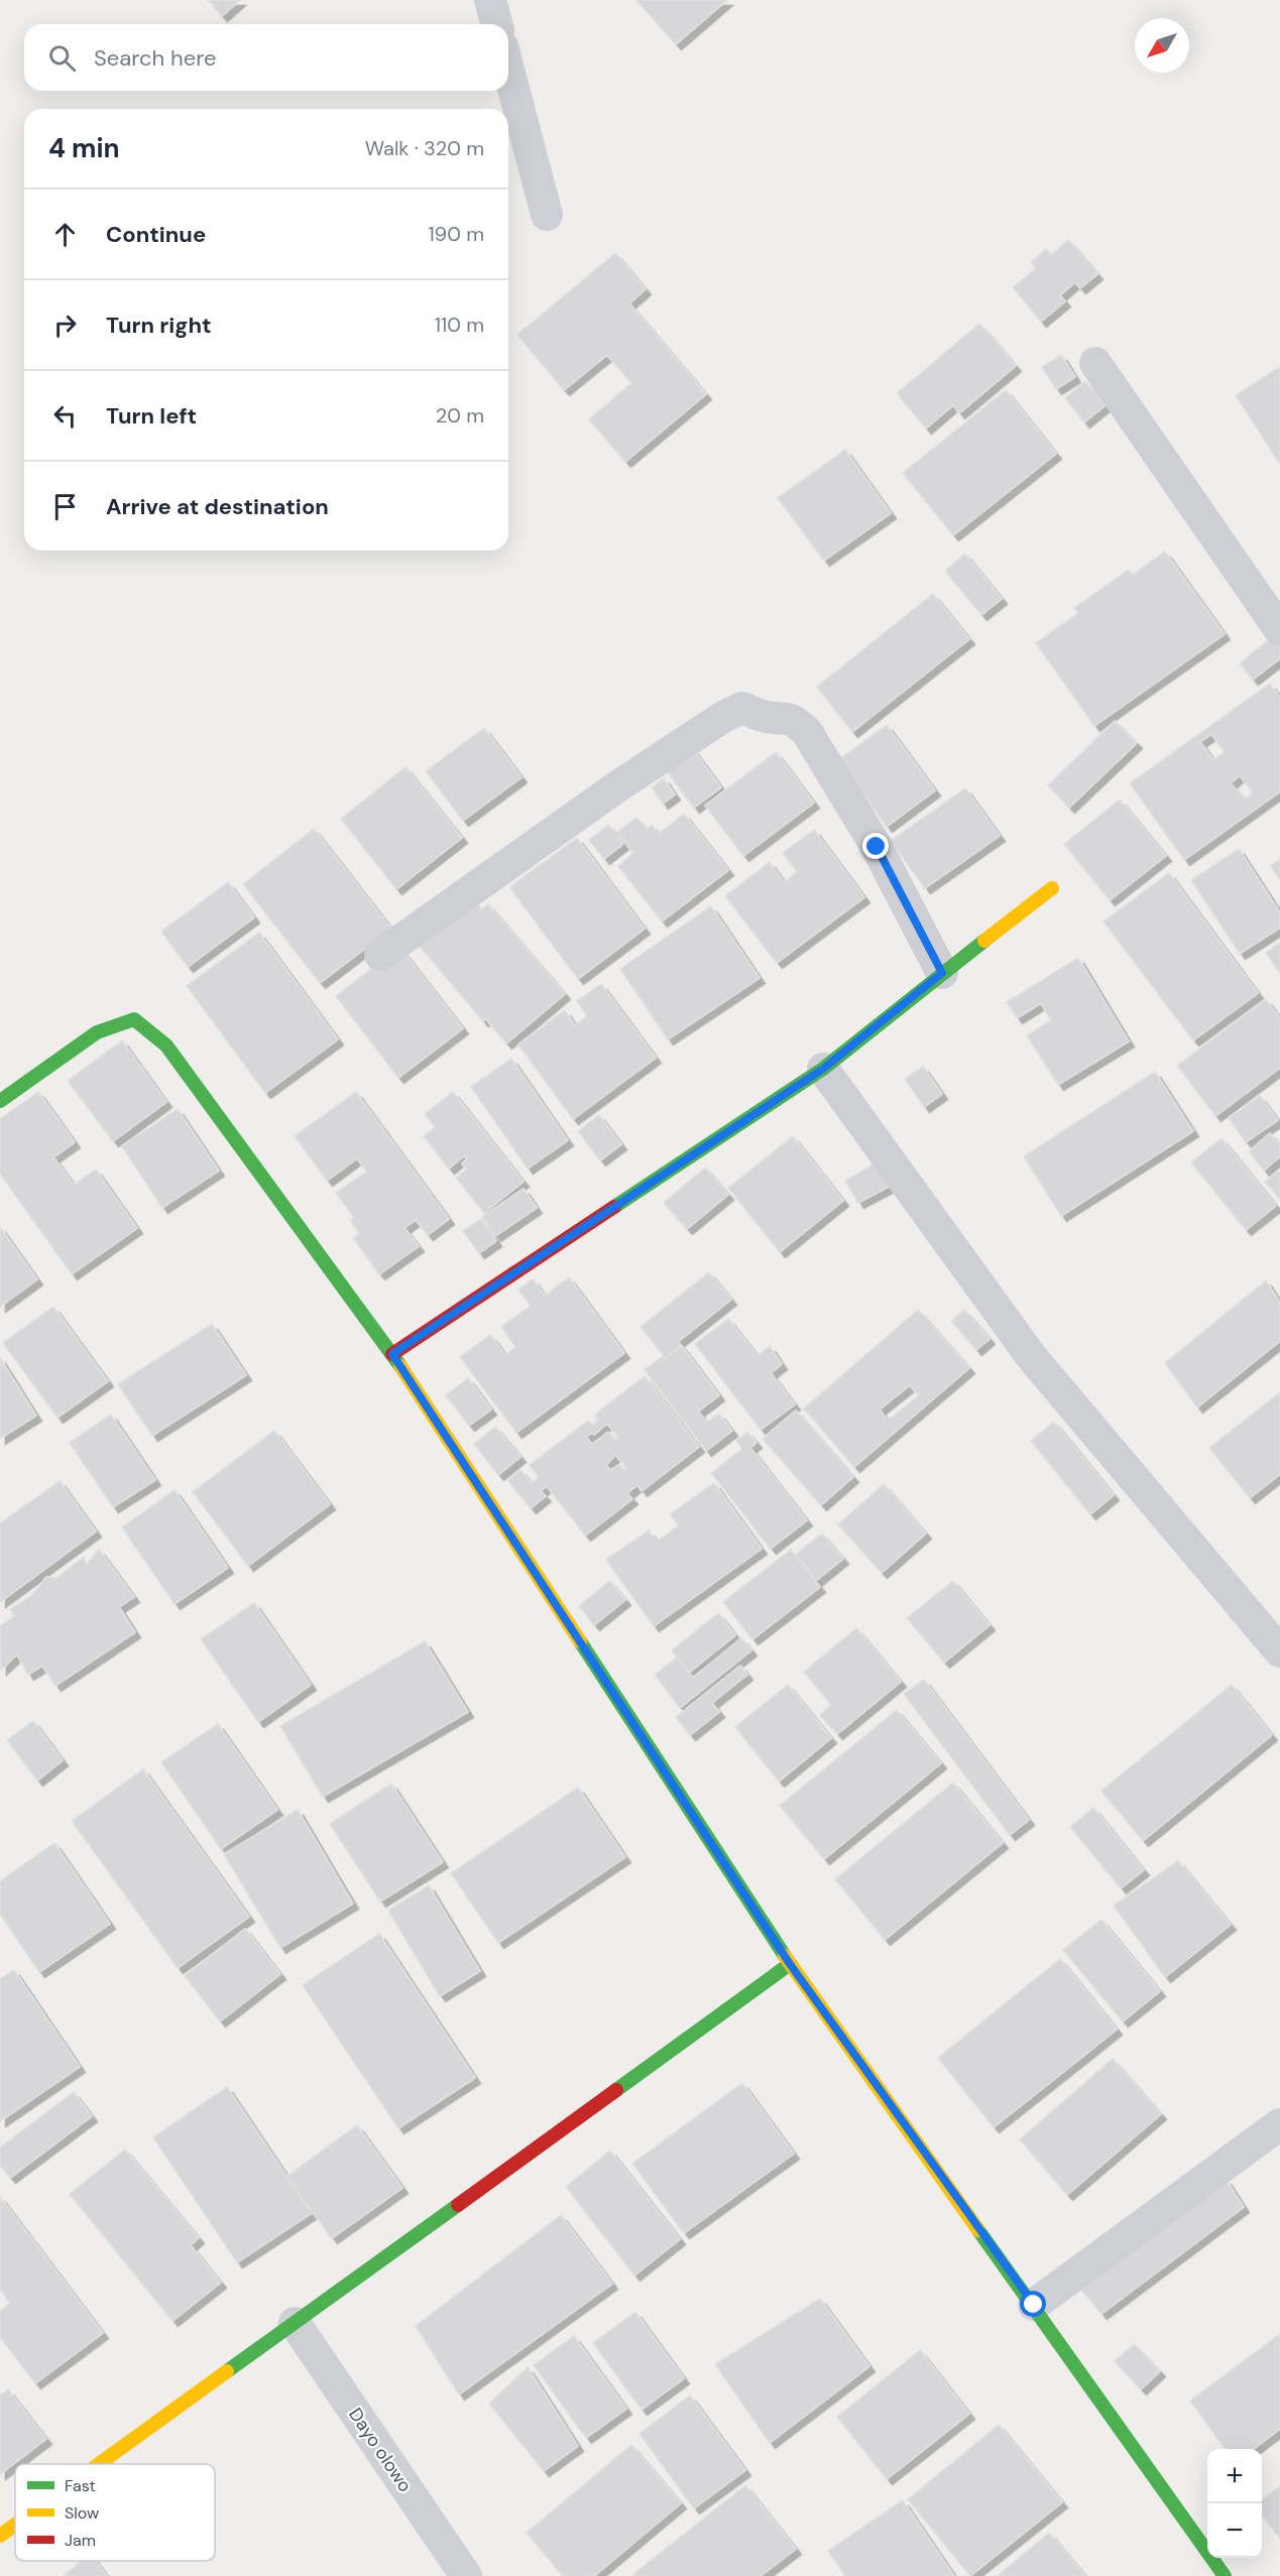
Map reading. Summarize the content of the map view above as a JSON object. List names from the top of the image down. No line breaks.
{"streets":{"street":["Dayo olowo"]},"legend":["Fast","Slow","Jam"],"north":"bottom left","page":{"search":"Search here","heading":["4 min","Walk · 320 m"],"list":[["Continue","190 m"],["Turn right","110 m"],["Turn left","20 m"],"Arrive at destination"],"map_buttons":["+","−"]}}
